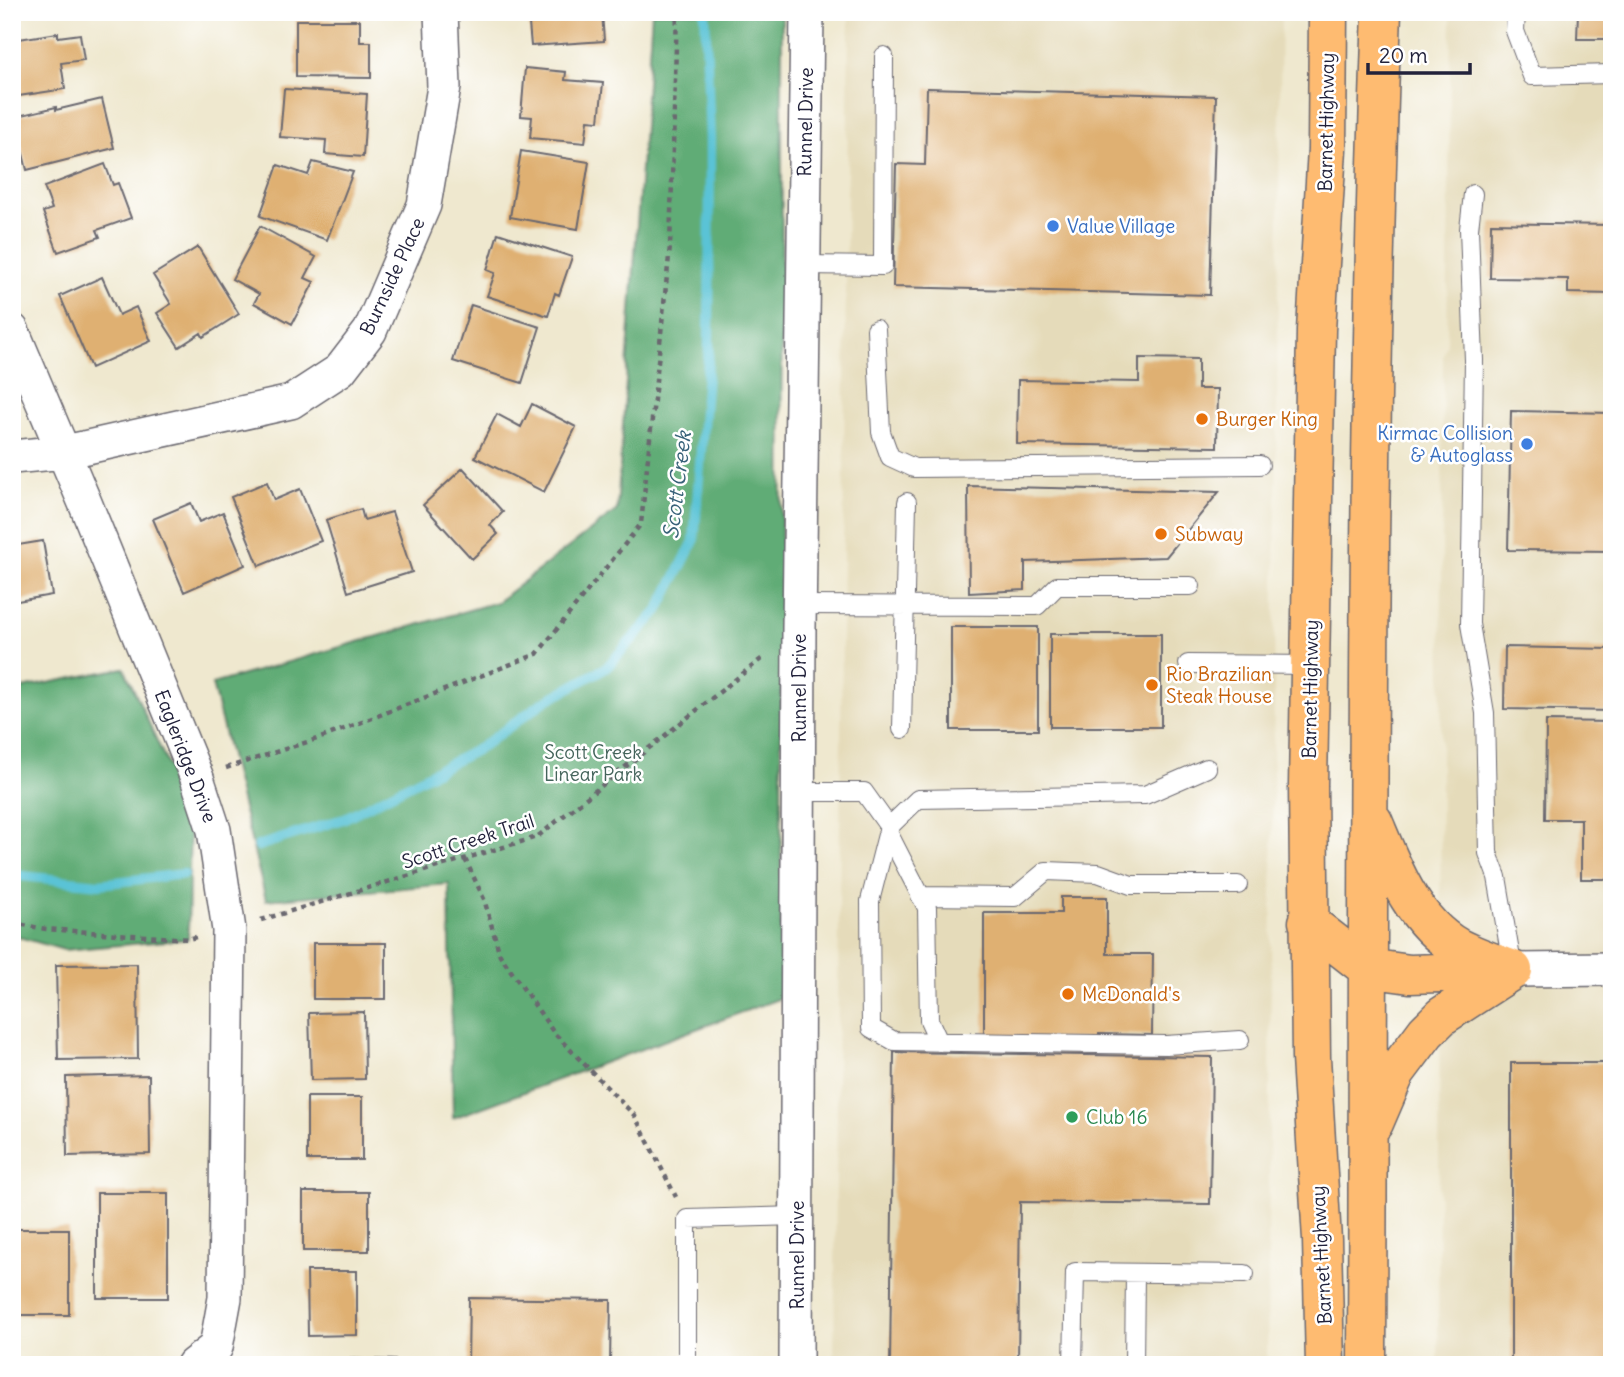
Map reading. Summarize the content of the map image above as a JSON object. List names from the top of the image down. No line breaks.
{"streets":{"main road":["Barnet Highway"],"street":["Runnel Drive","Burnside Place","Eagleridge Drive"],"path":["Scott Creek Trail"]},"crossings":[["Runnel Drive","Scott Creek Trail"],["Burnside Place","Eagleridge Drive"]],"water":["Scott Creek"],"parks":["Scott Creek Linear Park"],"places":["Value Village","Burger King","Kirmac Collision & Autoglass","Subway","Rio Brazilian Steak House","McDonald's","Club 16"],"scale_bar":"20 m"}
